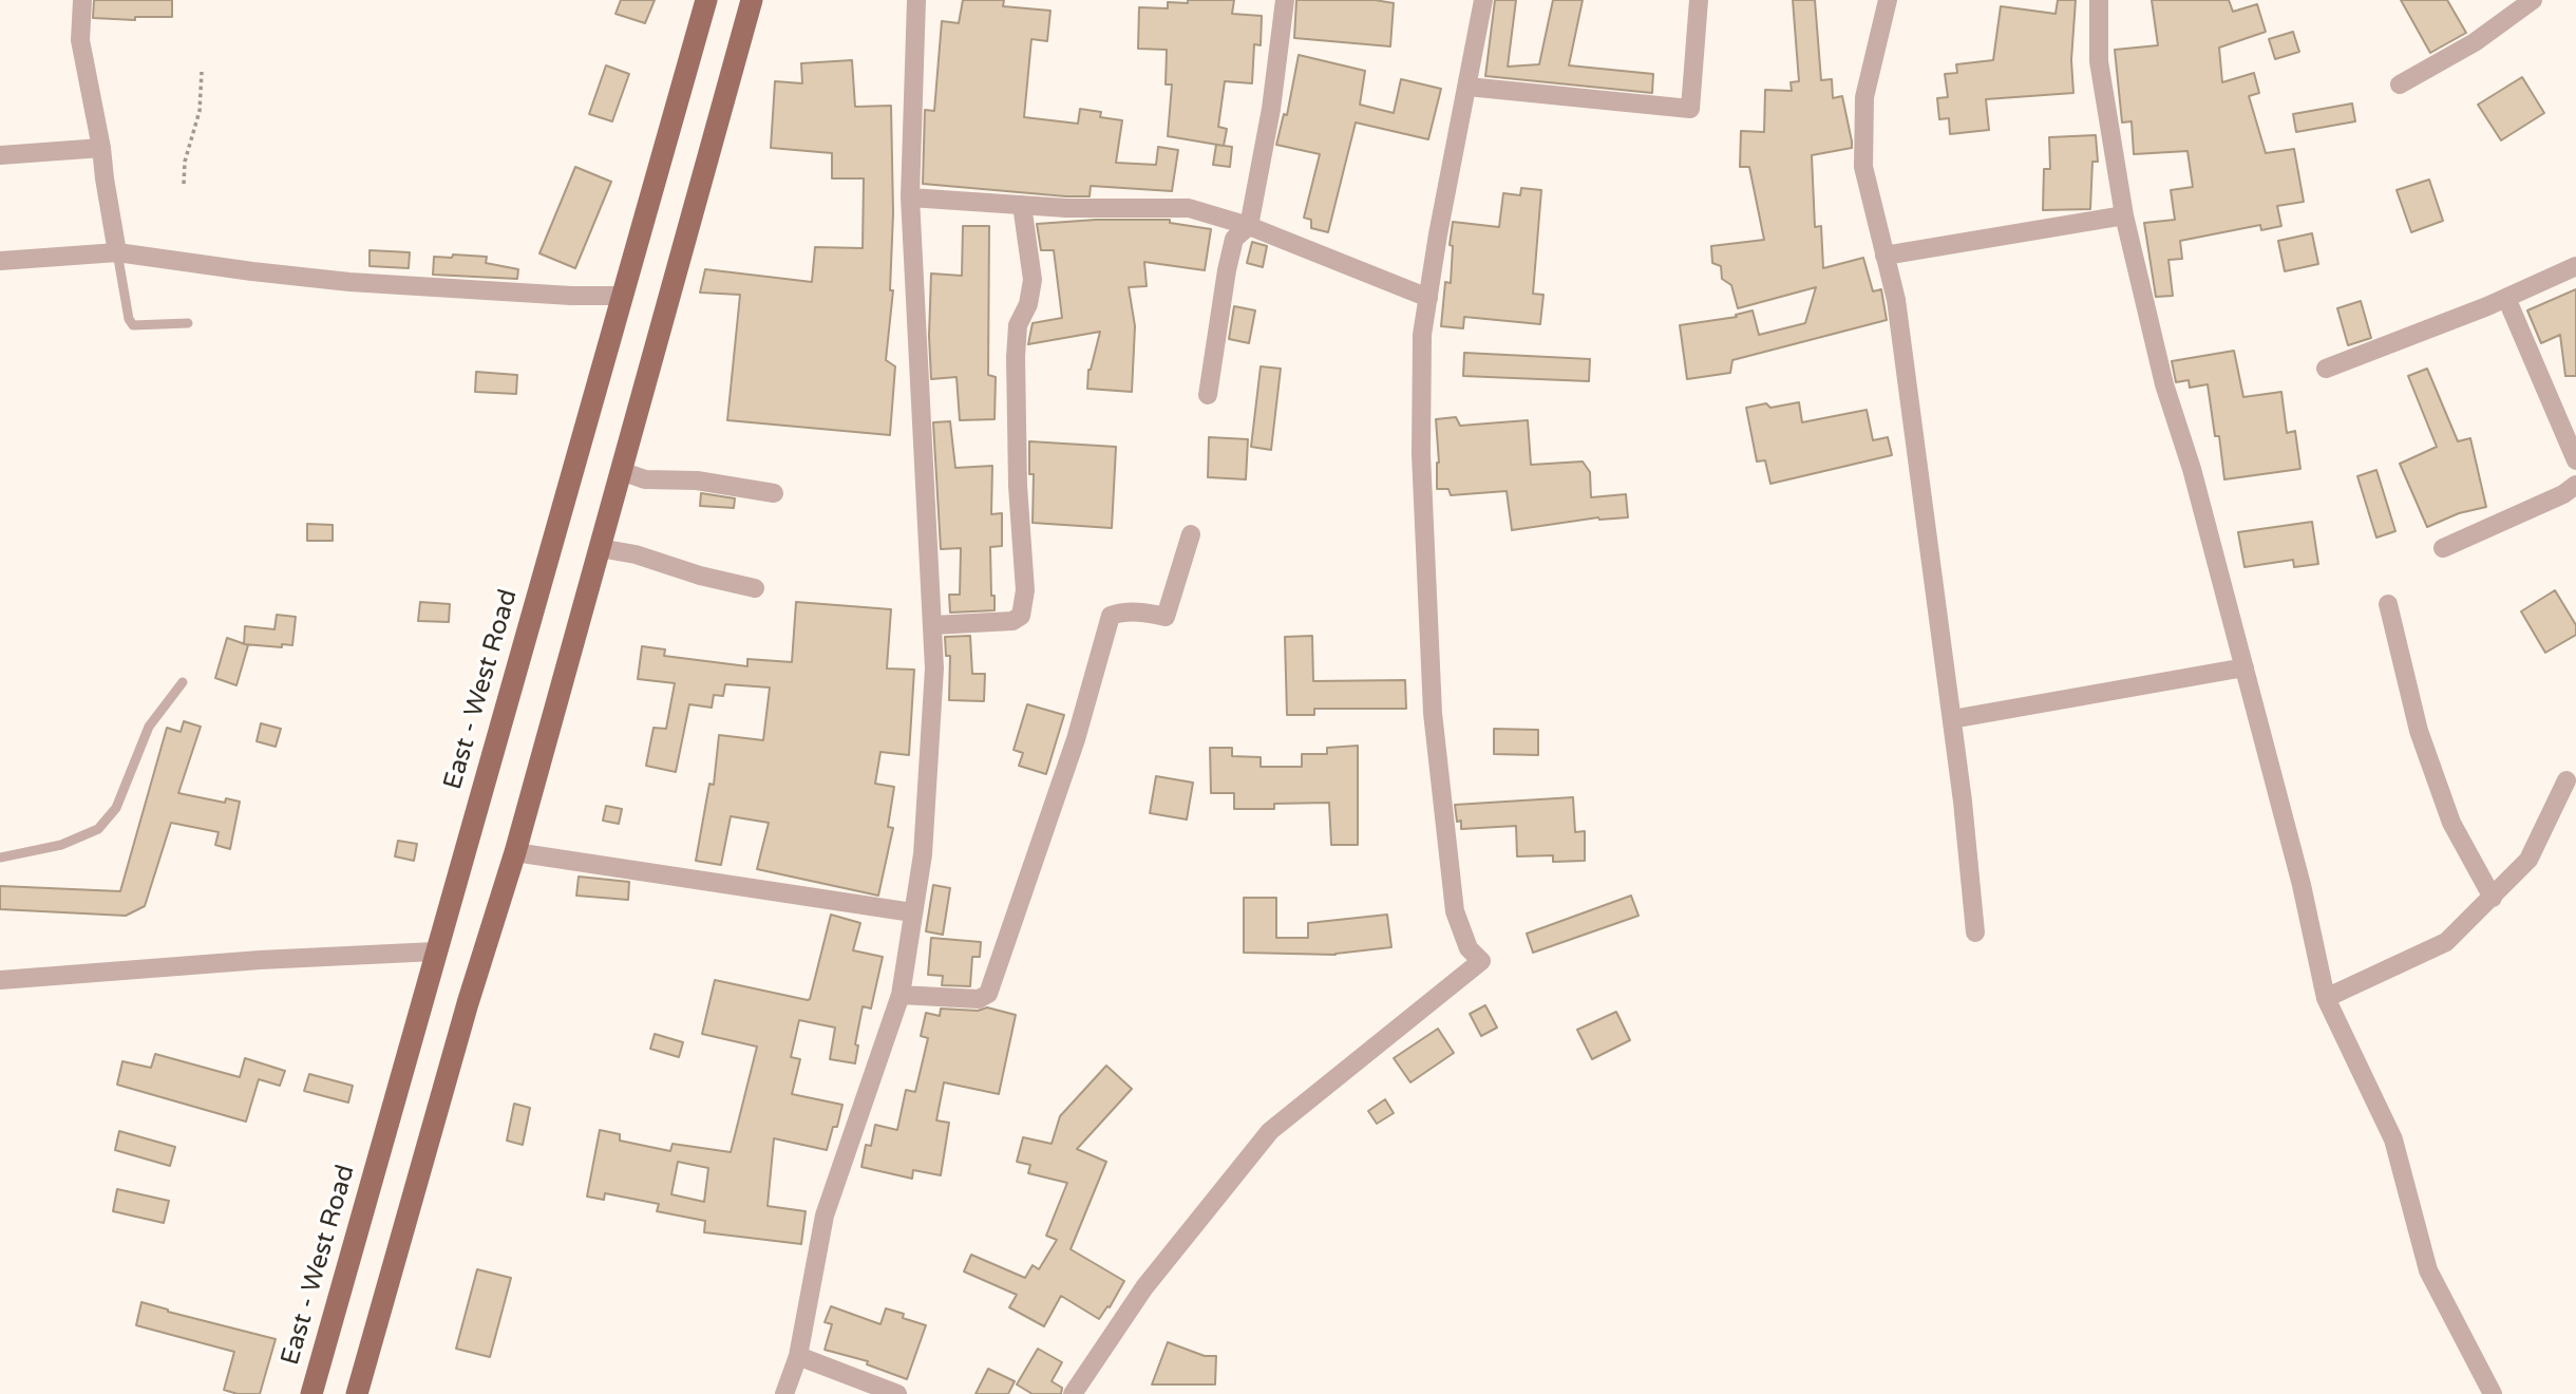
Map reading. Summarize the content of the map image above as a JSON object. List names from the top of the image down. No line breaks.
{"streets":{"main road":["East - West Road"]}}
